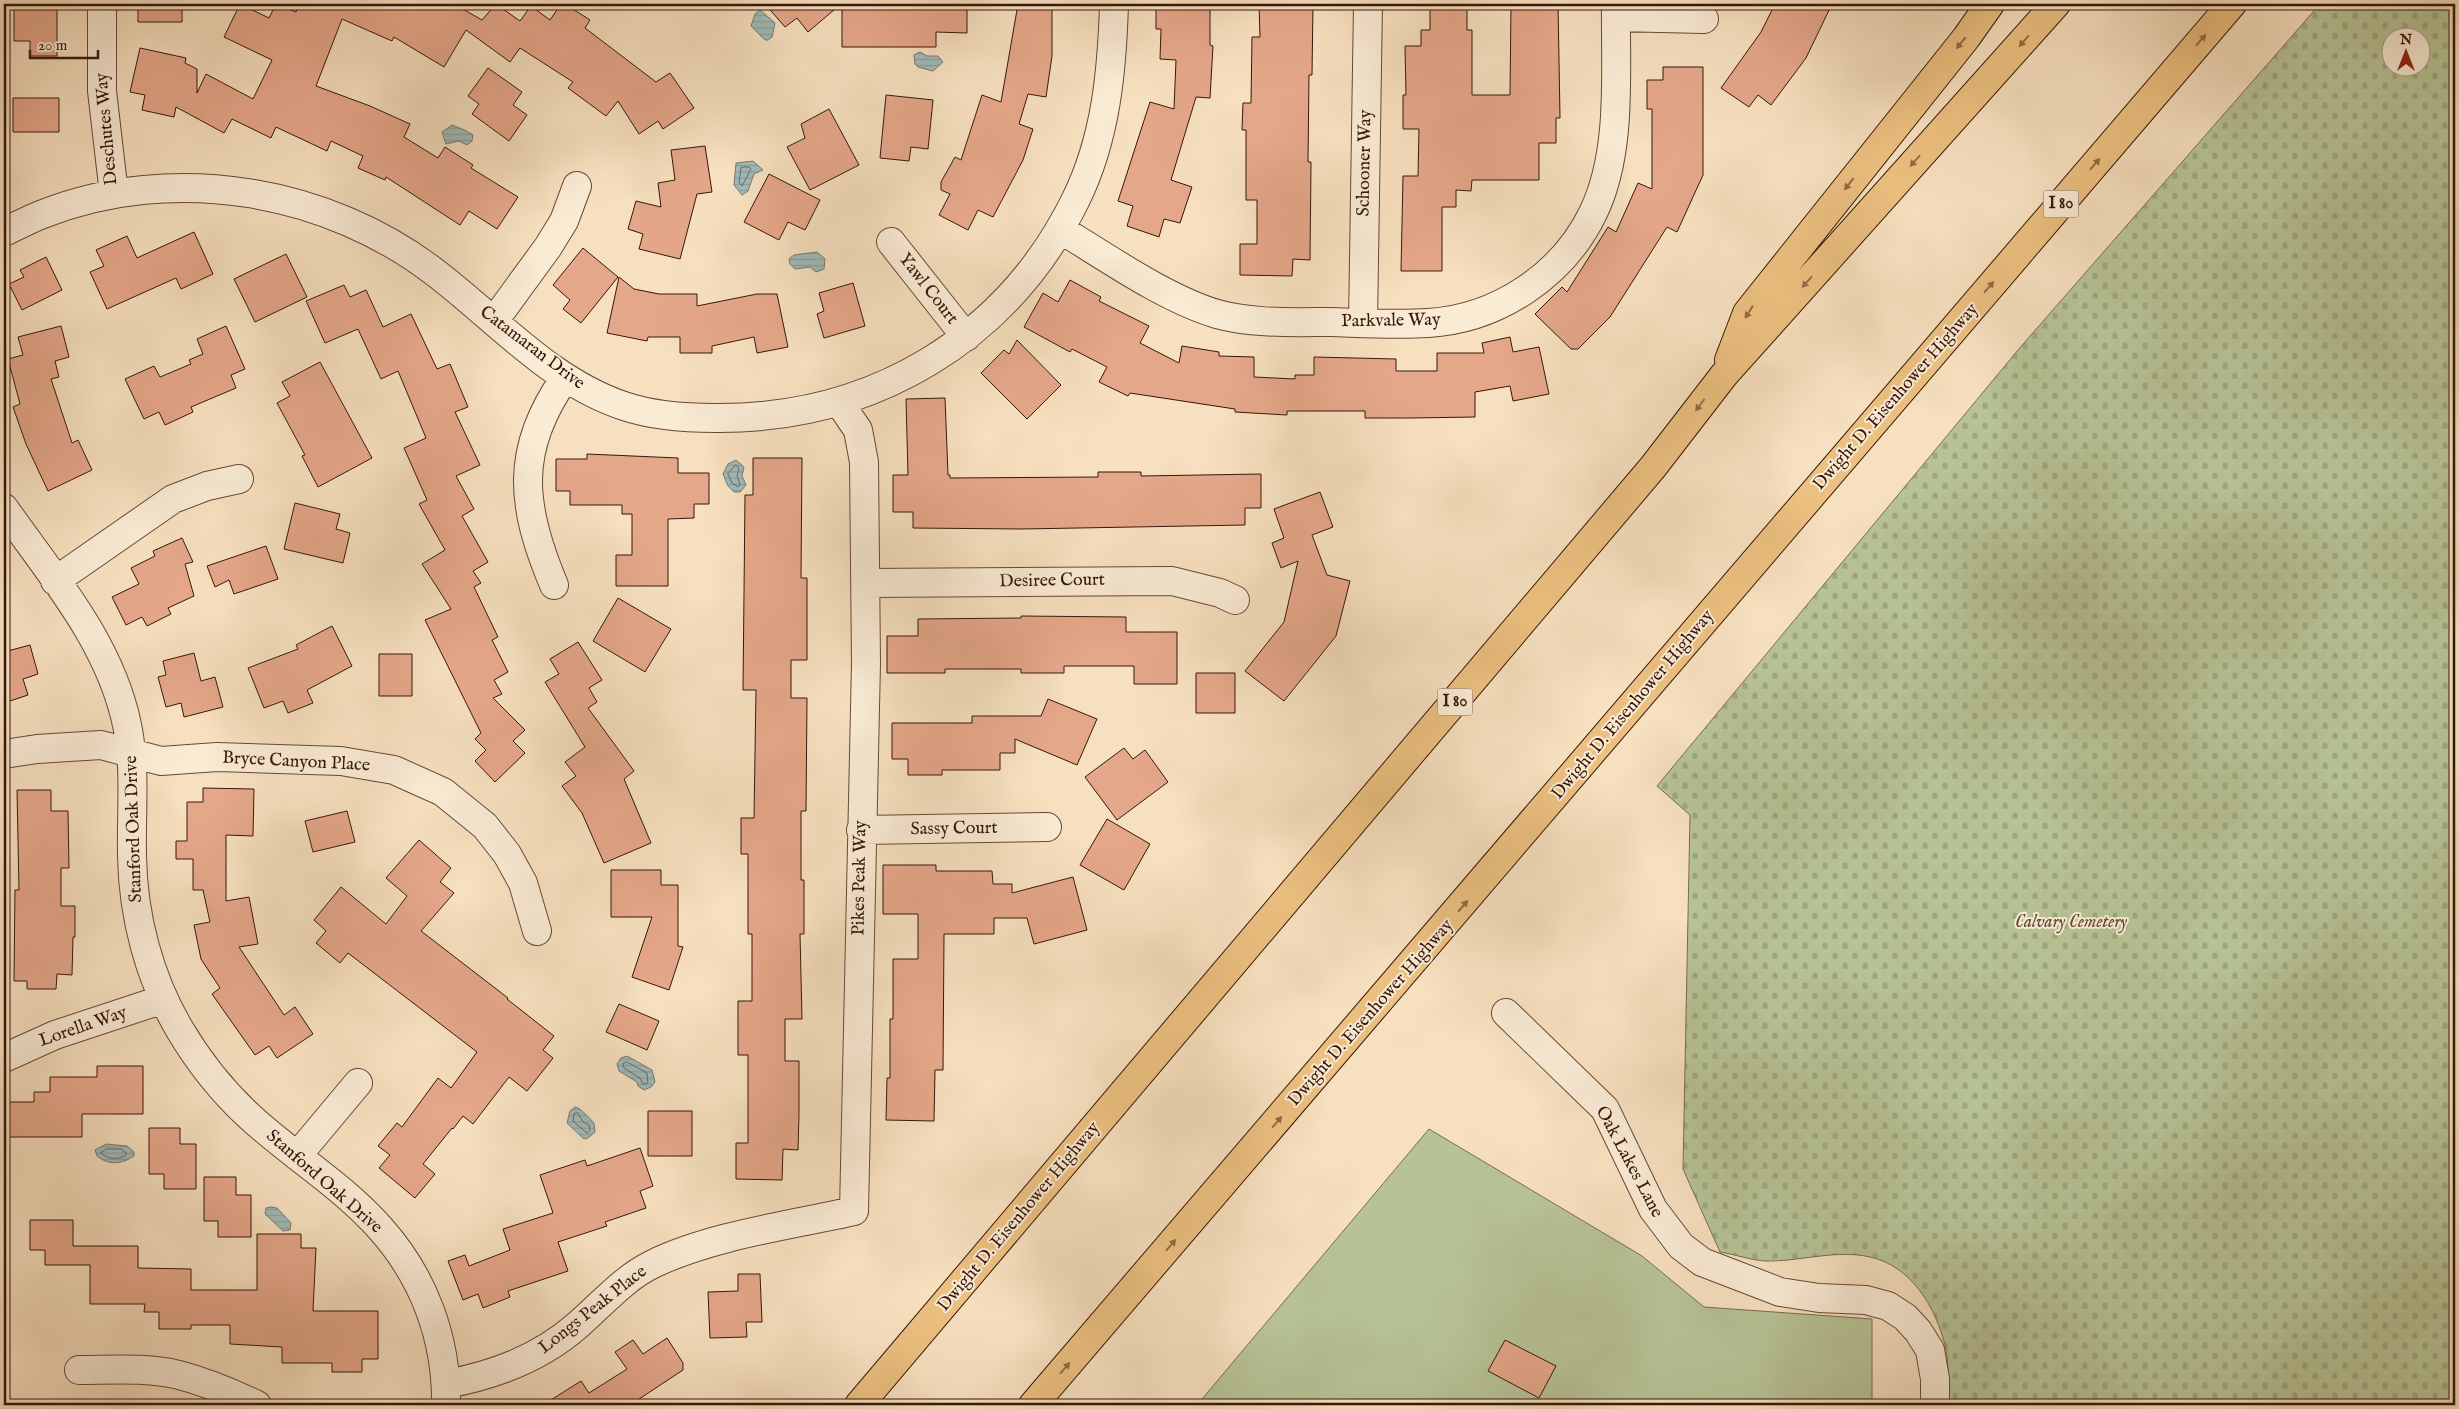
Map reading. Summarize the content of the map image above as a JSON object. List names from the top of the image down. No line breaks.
{"streets":{"highway":["I 80","Dwight D. Eisenhower Highway"],"street":["Deschutes Way","Schooner Way","Yawl Court","Parkvale Way","Catamaran Drive","Desiree Court","Bryce Canyon Place","Stanford Oak Drive","Sassy Court","Pikes Peak Way","Lorella Way","Oak Lakes Lane","Longs Peak Place"]},"crossings":[["Deschutes Way","Catamaran Drive"],["Schooner Way","Parkvale Way"],["Yawl Court","Catamaran Drive"],["Parkvale Way","Catamaran Drive"],["Catamaran Drive","Pikes Peak Way"],["Desiree Court","Pikes Peak Way"],["Bryce Canyon Place","Stanford Oak Drive"],["Stanford Oak Drive","Lorella Way"],["Stanford Oak Drive","Longs Peak Place"],["Sassy Court","Pikes Peak Way"],["Pikes Peak Way","Longs Peak Place"]],"parks":["Calvary Cemetery"],"scale_bar":"20 m","north":"top"}
